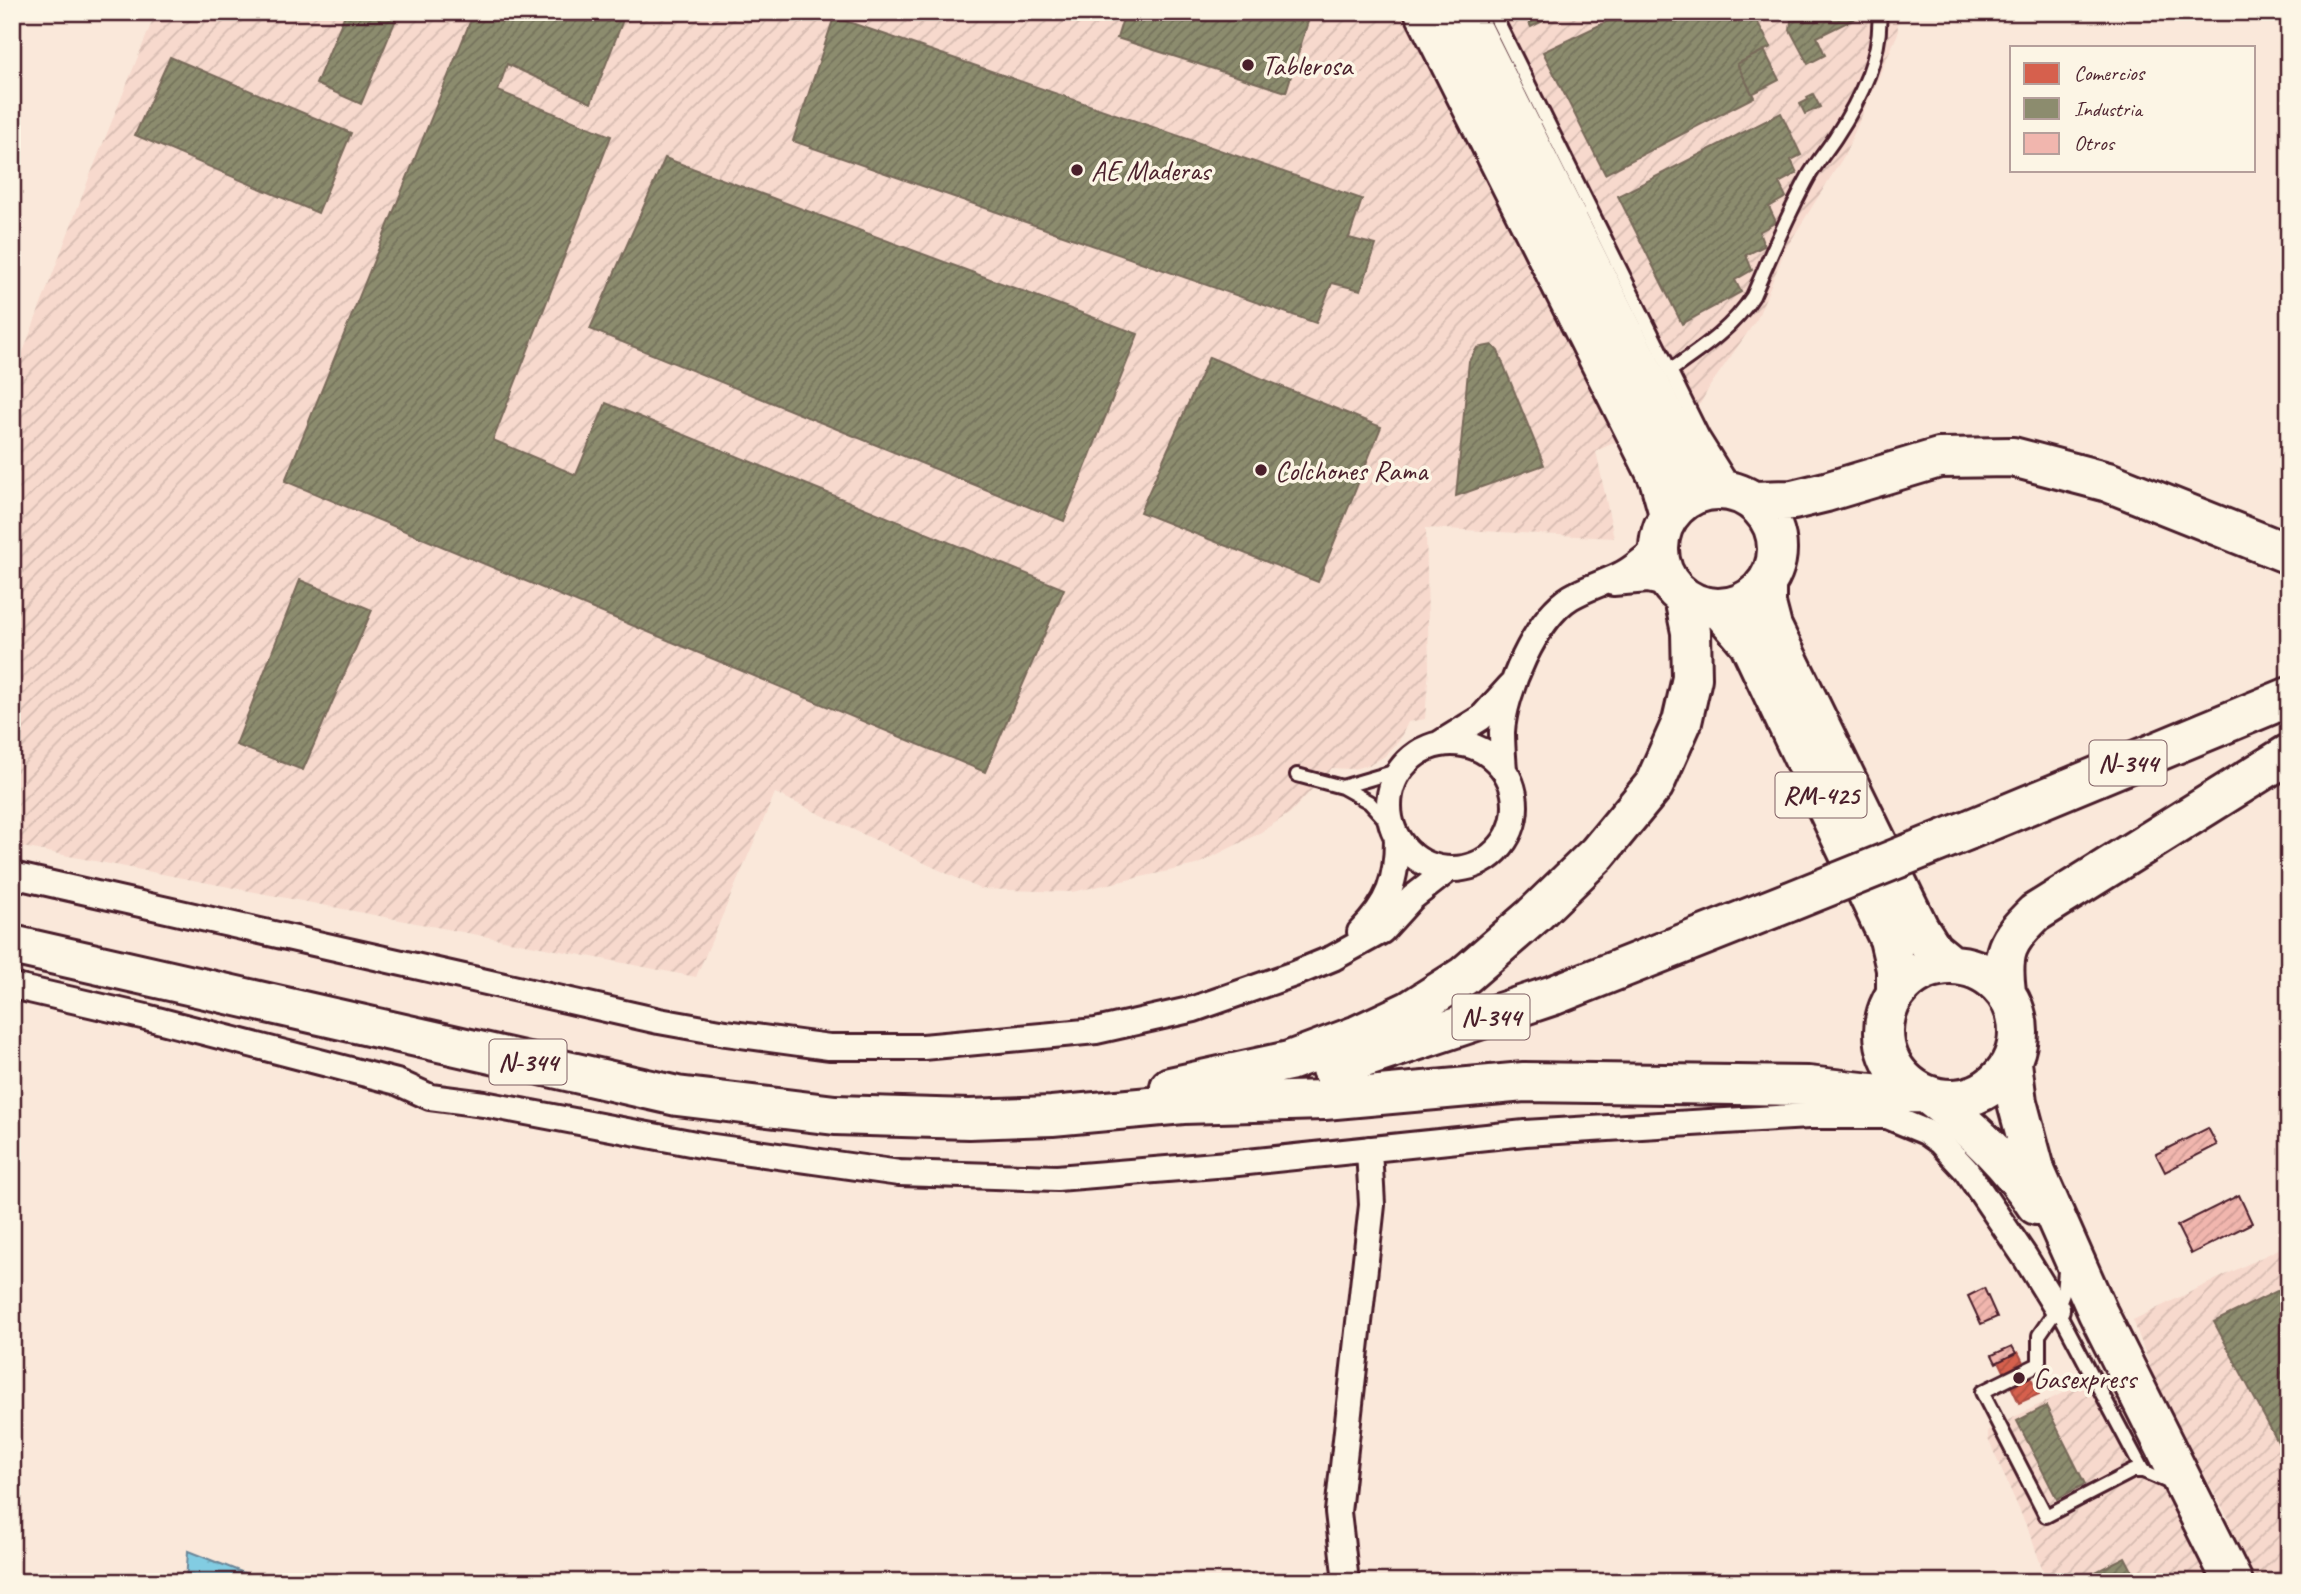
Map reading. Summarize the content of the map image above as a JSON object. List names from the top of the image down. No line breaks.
{"streets":{"main road":["N-344","RM-425"]},"places":["Tablerosa","AE Maderas","Colchones Rama","Gasexpress"],"legend":["Comercios","Industria","Otros"]}
